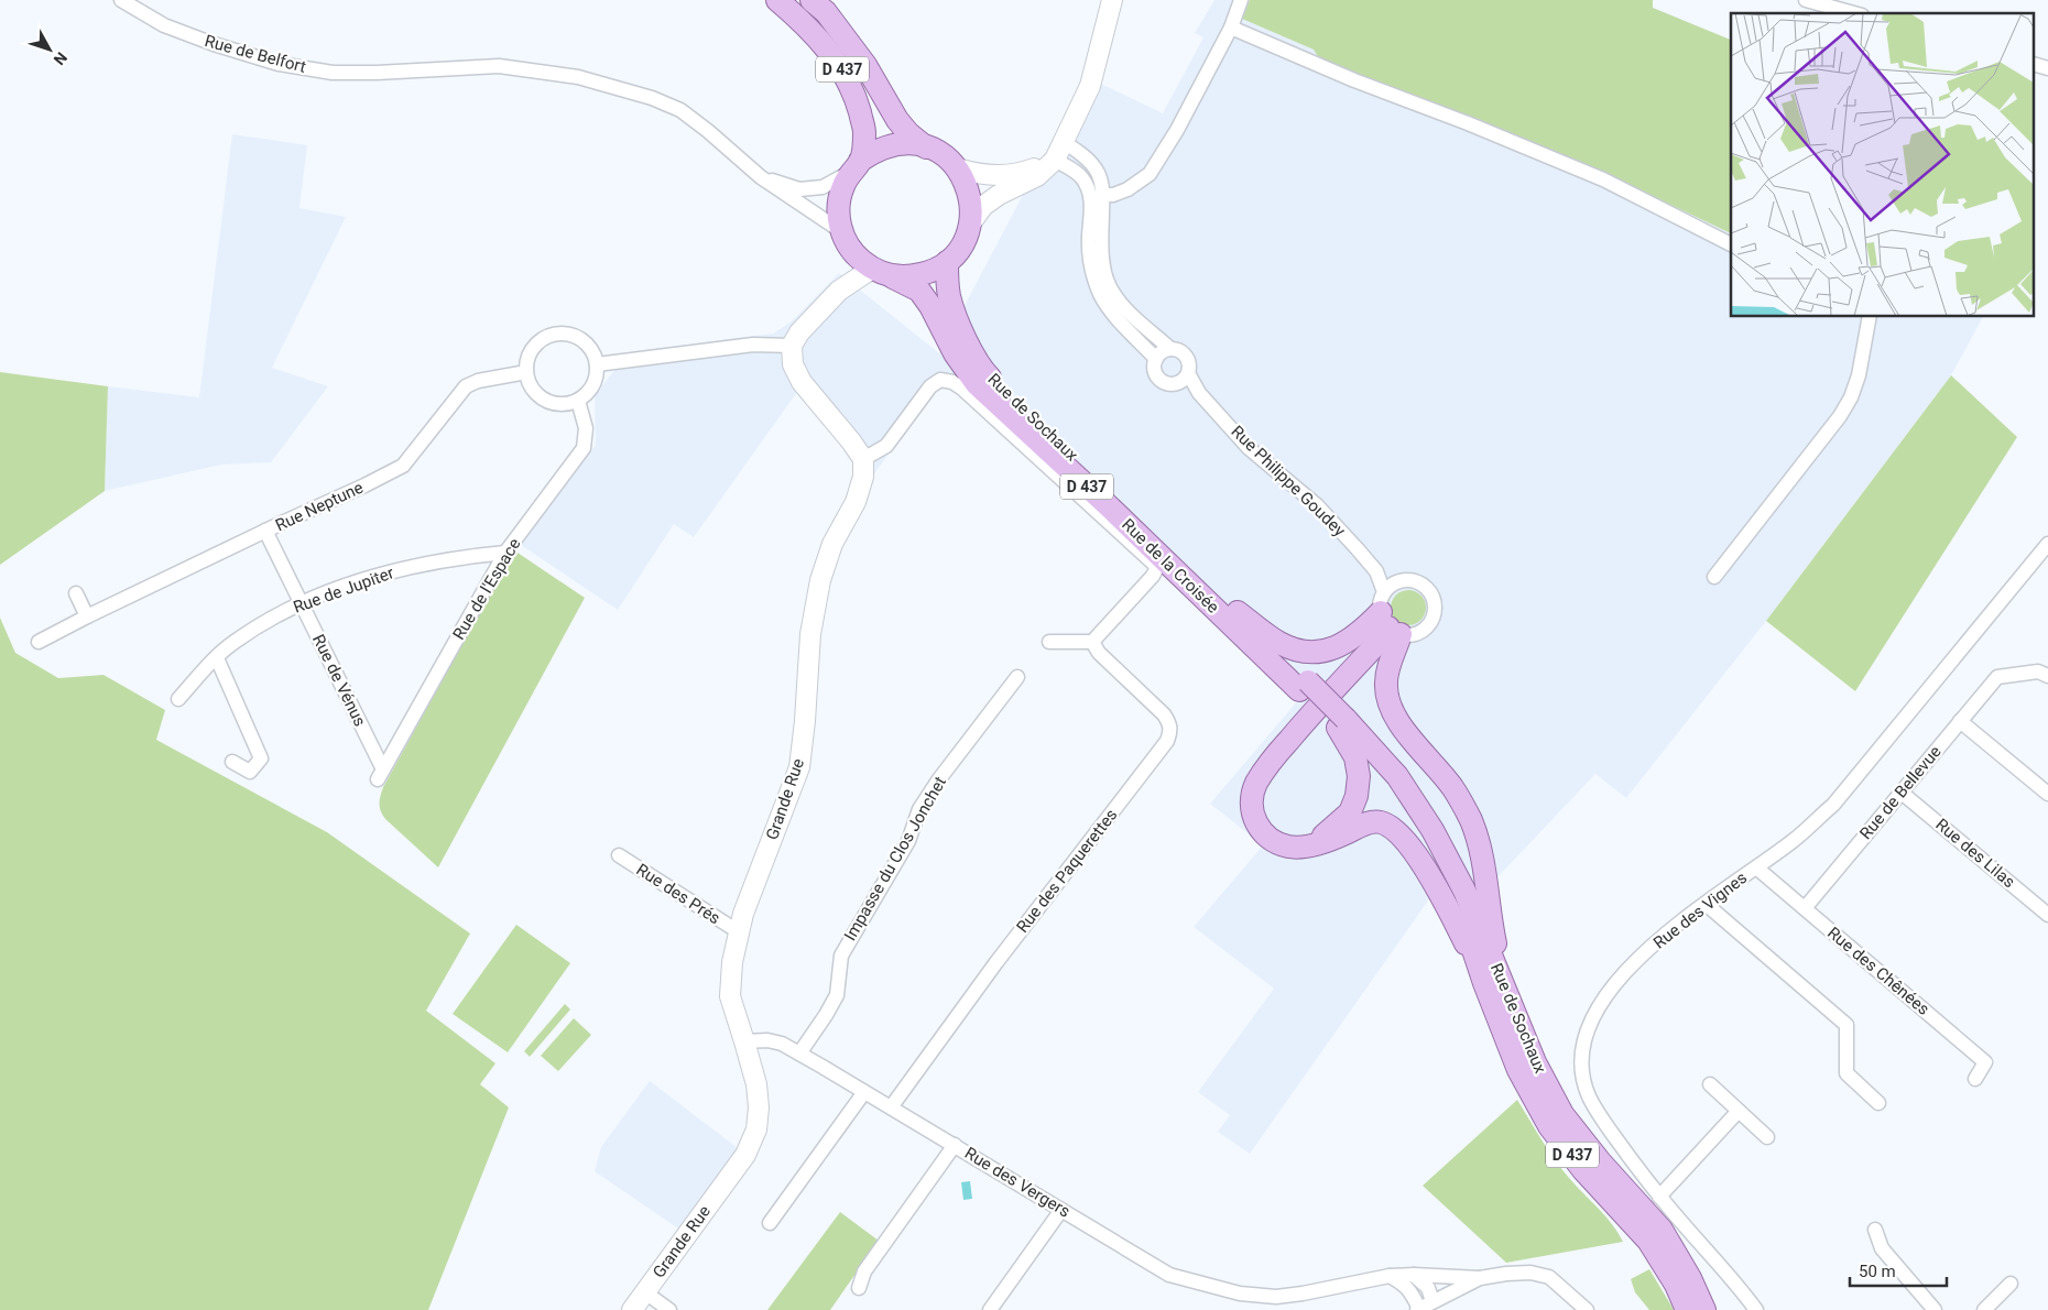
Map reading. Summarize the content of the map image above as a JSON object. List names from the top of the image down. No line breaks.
{"streets":{"main road":["D 437","Rue de Sochaux","Rue de la Croisée"],"street":["Rue de Belfort","Rue Philippe Goudey","Rue Neptune","Rue de l'Espace","Rue de Jupiter","Rue de Vénus","Rue de Bellevue","Grande Rue","Rue des Lilas","Impasse du Clos Jonchet","Rue des Paquerettes","Rue des Prés","Rue des Vignes","Rue des Chênées","Rue des Vergers"]},"crossings":[["D 437","Rue de Sochaux"],["D 437","Rue de la Croisée"],["Rue de Sochaux","Rue de la Croisée"],["Rue Neptune","Rue de l'Espace"],["Rue Neptune","Rue de Vénus"],["Rue de l'Espace","Rue de Jupiter"],["Rue de l'Espace","Rue de Vénus"],["Rue de Jupiter","Rue de Vénus"],["Rue de Bellevue","Rue des Lilas"],["Rue de Bellevue","Rue des Chênées"],["Grande Rue","Rue des Prés"],["Grande Rue","Rue des Vergers"],["Impasse du Clos Jonchet","Rue des Vergers"],["Rue des Paquerettes","Rue des Vergers"],["Rue des Vignes","Rue des Chênées"]],"scale_bar":"50 m","north":"bottom right"}
